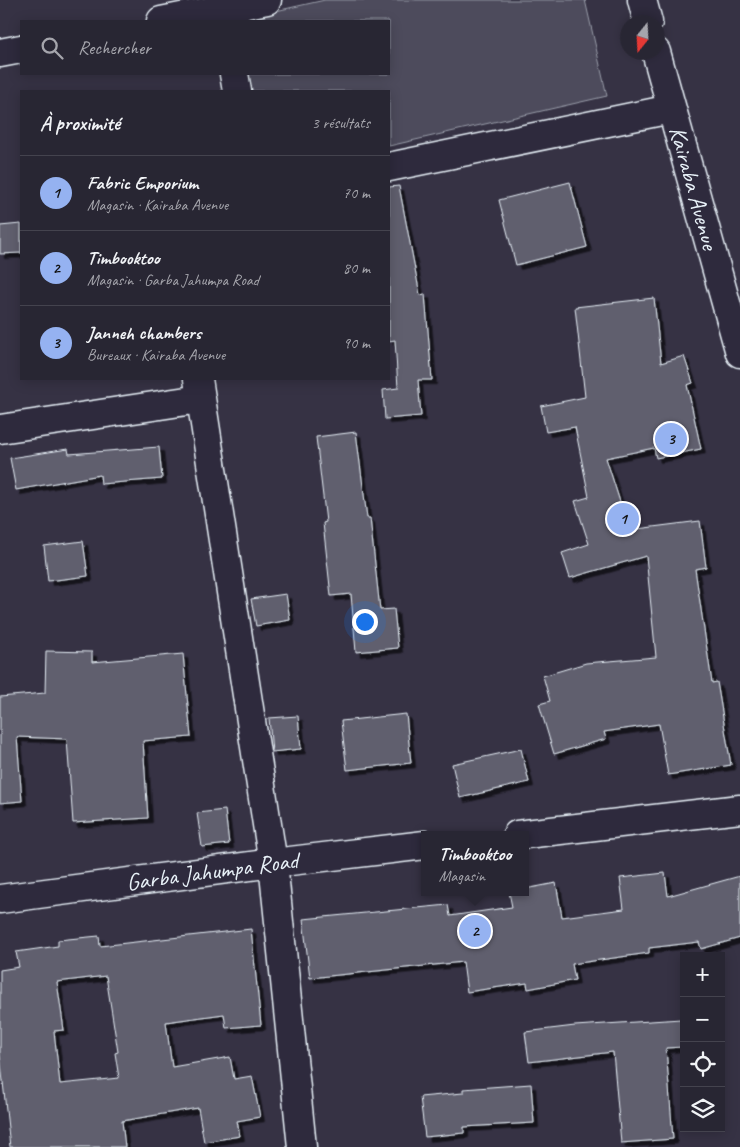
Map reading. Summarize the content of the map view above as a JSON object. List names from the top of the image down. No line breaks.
{"streets":{"street":["Kairaba Avenue","Garba Jahumpa Road"]},"north":"bottom","page":{"search":"Rechercher","heading":["À proximité","3 résultats"],"list":[{"mark":"1","name":"Fabric Emporium","note":"Magasin · Kairaba Avenue","value":"70 m"},{"mark":"2","name":"Timbooktoo","note":"Magasin · Garba Jahumpa Road","value":"80 m"},{"mark":"3","name":"Janneh chambers","note":"Bureaux · Kairaba Avenue","value":"90 m"}],"pins":["3","1","2"],"popup":["Timbooktoo","Magasin"],"map_buttons":["+","−"]}}
